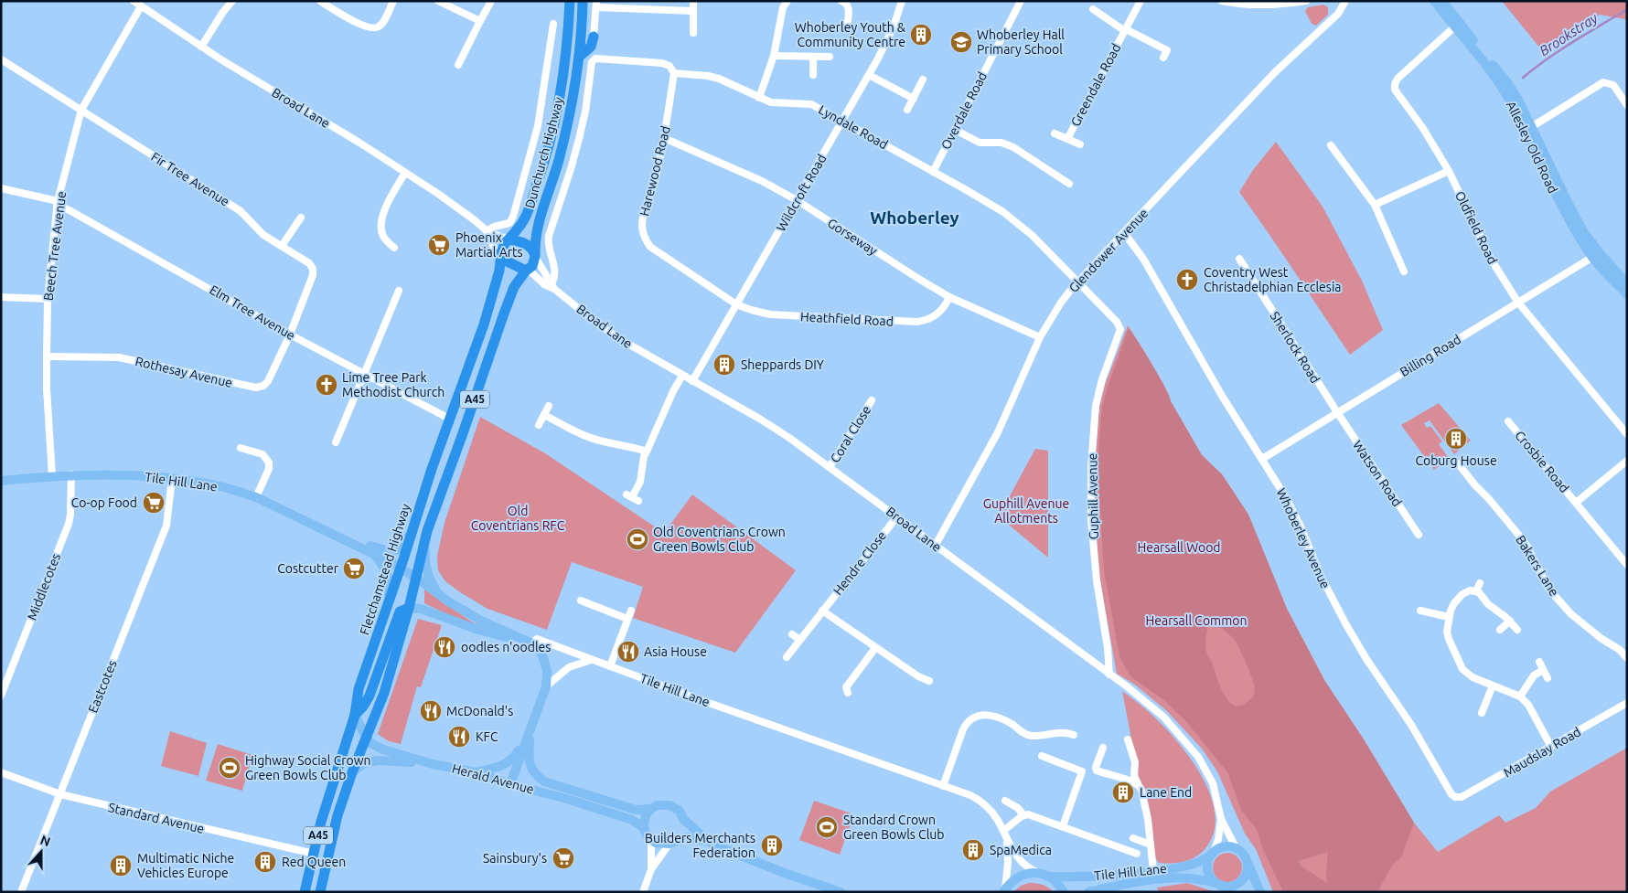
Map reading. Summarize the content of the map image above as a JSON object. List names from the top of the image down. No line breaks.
{"streets":{"highway":["Dunchurch Highway","A45","Fletchamstead Highway"],"main road":["Allesley Old Road","Tile Hill Lane","Herald Avenue"],"street":["Greendale Road","Broad Lane","Overdale Road","Lyndale Road","Harewood Road","Fir Tree Avenue","Wildcroft Road","Oldfield Road","Gorseway","Beech Tree Avenue","Glendower Avenue","Elm Tree Avenue","Heathfield Road","Sherlock Road","Billing Road","Rothesay Avenue","Coral Close","Crosbie Road","Watson Road","Guphill Avenue","Whoberley Avenue","Hendre Close","Bakers Lane","Middlecotes","Eastcotes","Maudslay Road","Standard Avenue"]},"crossings":[["Broad Lane","Lyndale Road"],["Broad Lane","Dunchurch Highway"],["Broad Lane","Wildcroft Road"],["Broad Lane","Beech Tree Avenue"],["Broad Lane","Glendower Avenue"],["Broad Lane","A45"],["Broad Lane","Coral Close"],["Broad Lane","Tile Hill Lane"],["Broad Lane","Guphill Avenue"],["Broad Lane","Hendre Close"],["Broad Lane","Fletchamstead Highway"],["Overdale Road","Lyndale Road"],["Lyndale Road","Harewood Road"],["Lyndale Road","Wildcroft Road"],["Lyndale Road","Glendower Avenue"],["Lyndale Road","Guphill Avenue"],["Allesley Old Road","Oldfield Road"],["Allesley Old Road","Billing Road"],["Dunchurch Highway","Fletchamstead Highway"],["Harewood Road","Wildcroft Road"],["Harewood Road","Gorseway"],["Harewood Road","Heathfield Road"],["Fir Tree Avenue","Beech Tree Avenue"],["Fir Tree Avenue","Elm Tree Avenue"],["Fir Tree Avenue","Rothesay Avenue"],["Wildcroft Road","Gorseway"],["Wildcroft Road","Heathfield Road"],["Oldfield Road","Billing Road"],["Gorseway","Glendower Avenue"],["Gorseway","Heathfield Road"],["Beech Tree Avenue","Elm Tree Avenue"],["Beech Tree Avenue","Rothesay Avenue"],["Beech Tree Avenue","Tile Hill Lane"],["Glendower Avenue","Guphill Avenue"],["Glendower Avenue","Whoberley Avenue"],["Elm Tree Avenue","Rothesay Avenue"],["Elm Tree Avenue","Fletchamstead Highway"],["Sherlock Road","Billing Road"],["Sherlock Road","Watson Road"],["Billing Road","Watson Road"],["Billing Road","Whoberley Avenue"],["A45","Tile Hill Lane"],["A45","Herald Avenue"],["Tile Hill Lane","Fletchamstead Highway"],["Tile Hill Lane","Middlecotes"],["Tile Hill Lane","Eastcotes"],["Whoberley Avenue","Maudslay Road"],["Fletchamstead Highway","Standard Avenue"],["Eastcotes","Standard Avenue"]],"districts":["Whoberley"],"water":["Brookstray"],"parks":["Guphill Avenue Allotments","Old Coventrians RFC","Hearsall Wood","Hearsall Common"],"places":{"building":["Whoberley Youth & Community Centre","Sheppards DIY","Coburg House","Lane End","Builders Merchants Federation","SpaMedica","Red Queen","Multimatic Niche Vehicles Europe"],"school or university":["Whoberley Hall Primary School"],"supermarket":["Phoenix Martial Arts","Co-op Food","Costcutter","Sainsbury's"],"church":["Coventry West Christadelphian Ecclesia","Lime Tree Park Methodist Church"],"sports":["Old Coventrians Crown Green Bowls Club","Highway Social Crown Green Bowls Club","Standard Crown Green Bowls Club"],"restaurant":["oodles n'oodles","Asia House","McDonald's","KFC"]},"north":"top"}
